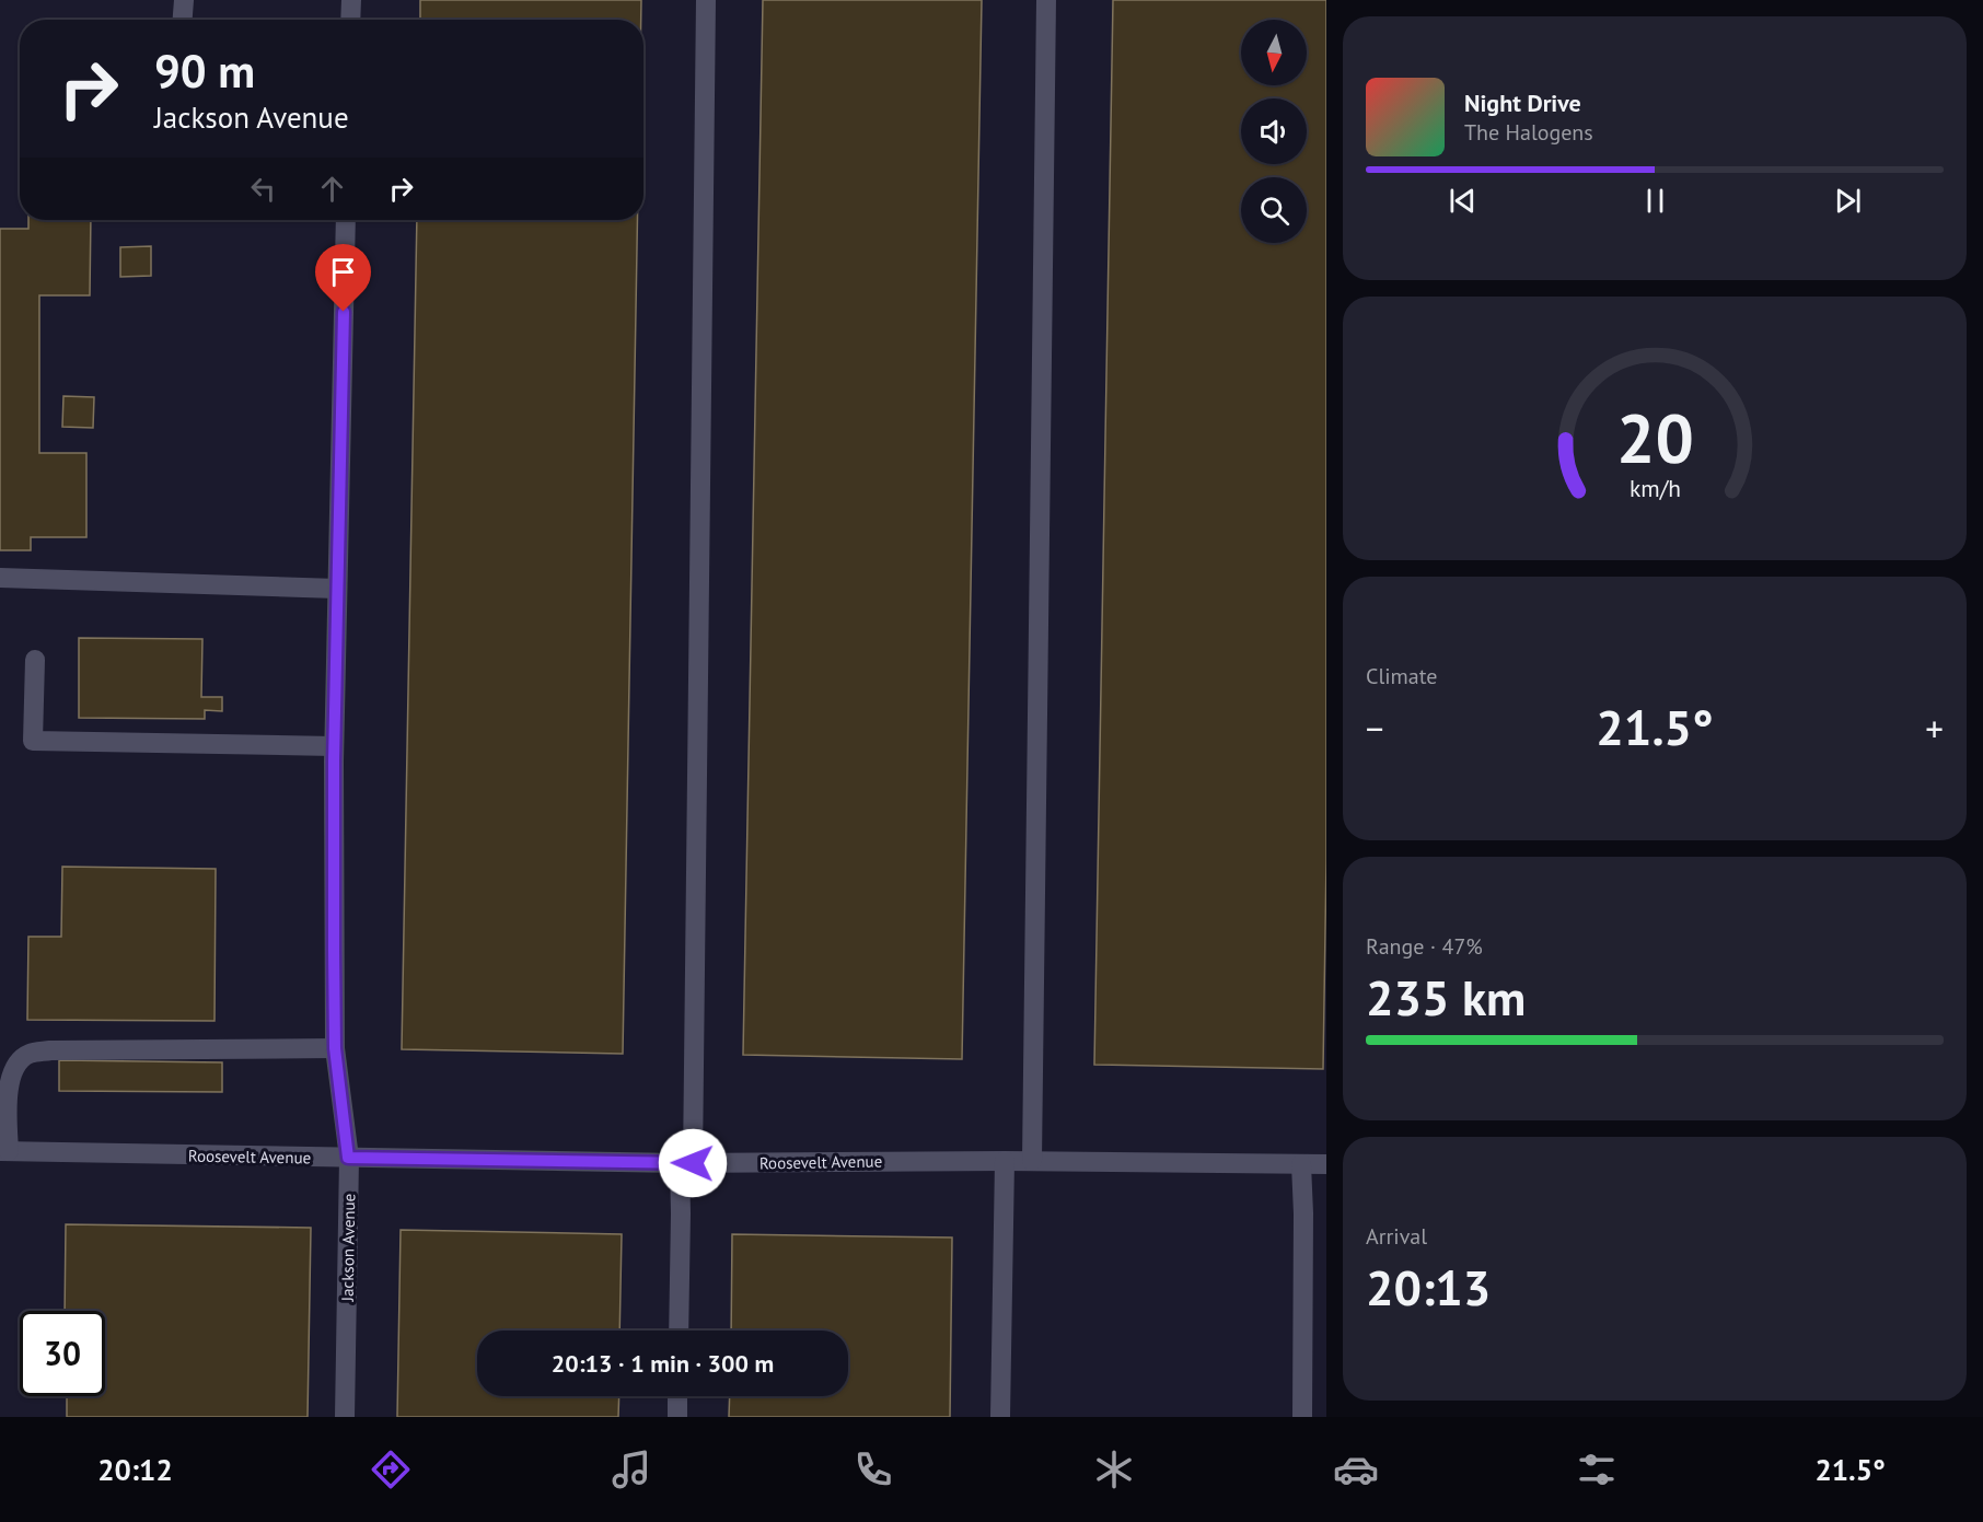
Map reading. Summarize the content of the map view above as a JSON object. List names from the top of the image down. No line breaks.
{"streets":{"street":["Roosevelt Avenue","Jackson Avenue"]},"crossings":[["Roosevelt Avenue","Jackson Avenue"]],"north":"bottom","page":{"turn":["90 m","Jackson Avenue"],"song":["Night Drive","The Halogens"],"tile":["Climate",["Range · 47%","235 km"],["Arrival","20:13"]],"heat":["−","21.5°","+"],"limit":"30","trip":"20:13 · 1 min · 300 m","tabs":["20:12","21.5°"],"gauge":["20","km/h"]}}
